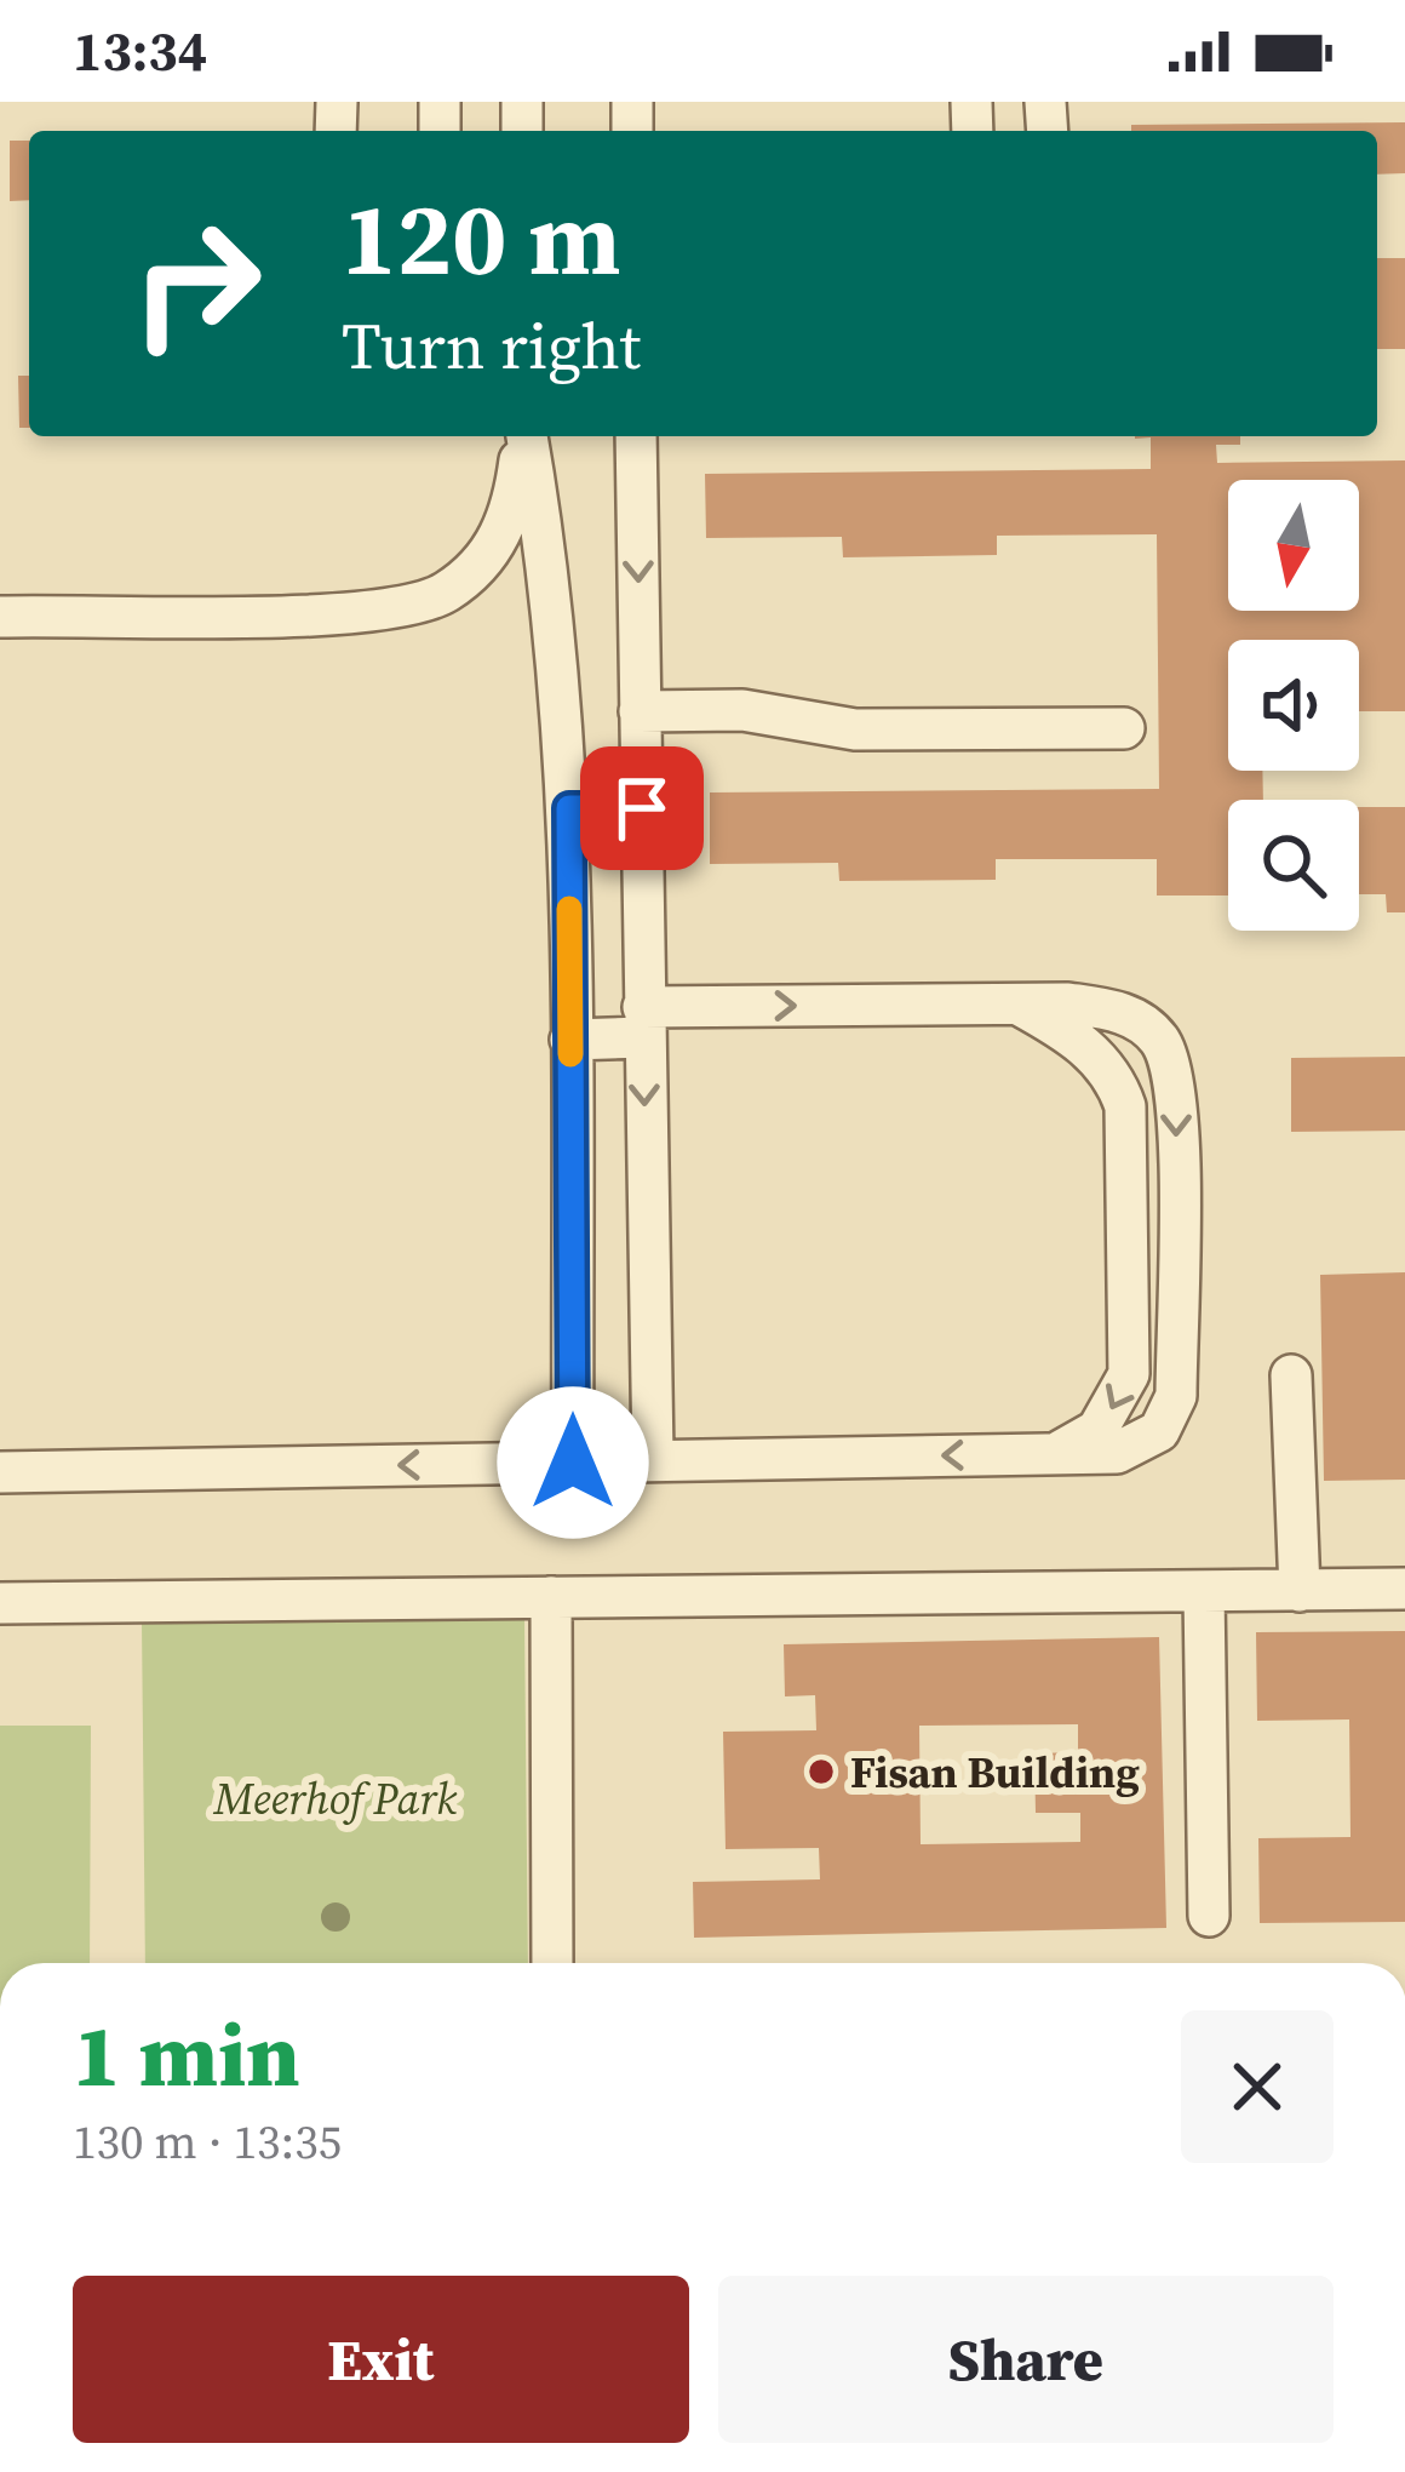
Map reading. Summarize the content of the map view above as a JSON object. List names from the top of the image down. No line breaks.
{"parks":["Meerhof Park"],"places":["Fisan Building"],"north":"bottom","page":{"status":"13:34","turn":["120 m","Turn right"],"heading":["1 min","130 m · 13:35"],"buttons":["Exit","Share"]}}
